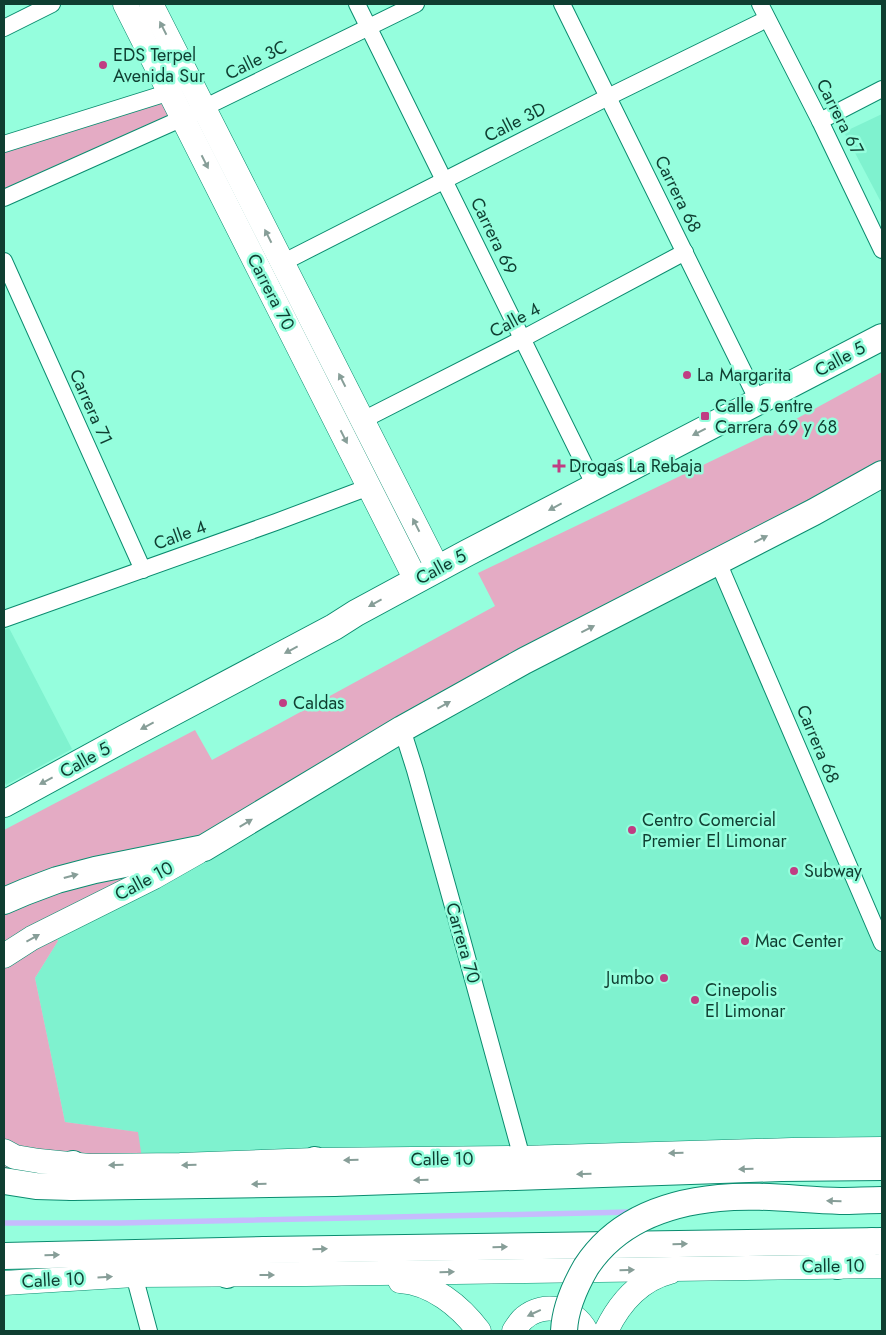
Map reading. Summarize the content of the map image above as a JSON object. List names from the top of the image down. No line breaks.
{"streets":{"main road":["Calle 5","Calle 10"],"street":["Calle 3C","Carrera 67","Calle 3D","Carrera 68","Carrera 69","Carrera 70","Calle 4","Carrera 71"]},"crossings":[["Calle 3C","Carrera 69"],["Calle 3C","Carrera 70"],["Carrera 67","Calle 3D"],["Calle 3D","Carrera 68"],["Calle 3D","Carrera 69"],["Calle 3D","Carrera 70"],["Carrera 68","Calle 4"],["Carrera 68","Calle 5"],["Carrera 69","Calle 4"],["Carrera 69","Calle 5"],["Carrera 70","Calle 4"],["Carrera 70","Calle 5"],["Carrera 70","Calle 10"],["Calle 4","Carrera 71"]],"places":{"other":["EDS Terpel Avenida Sur","La Margarita","Caldas","Centro Comercial Premier El Limonar","Subway","Mac Center","Jumbo","Cinepolis El Limonar"],"transit":["Calle 5 entre Carrera 69 y 68"],"health":["Drogas La Rebaja"]}}
